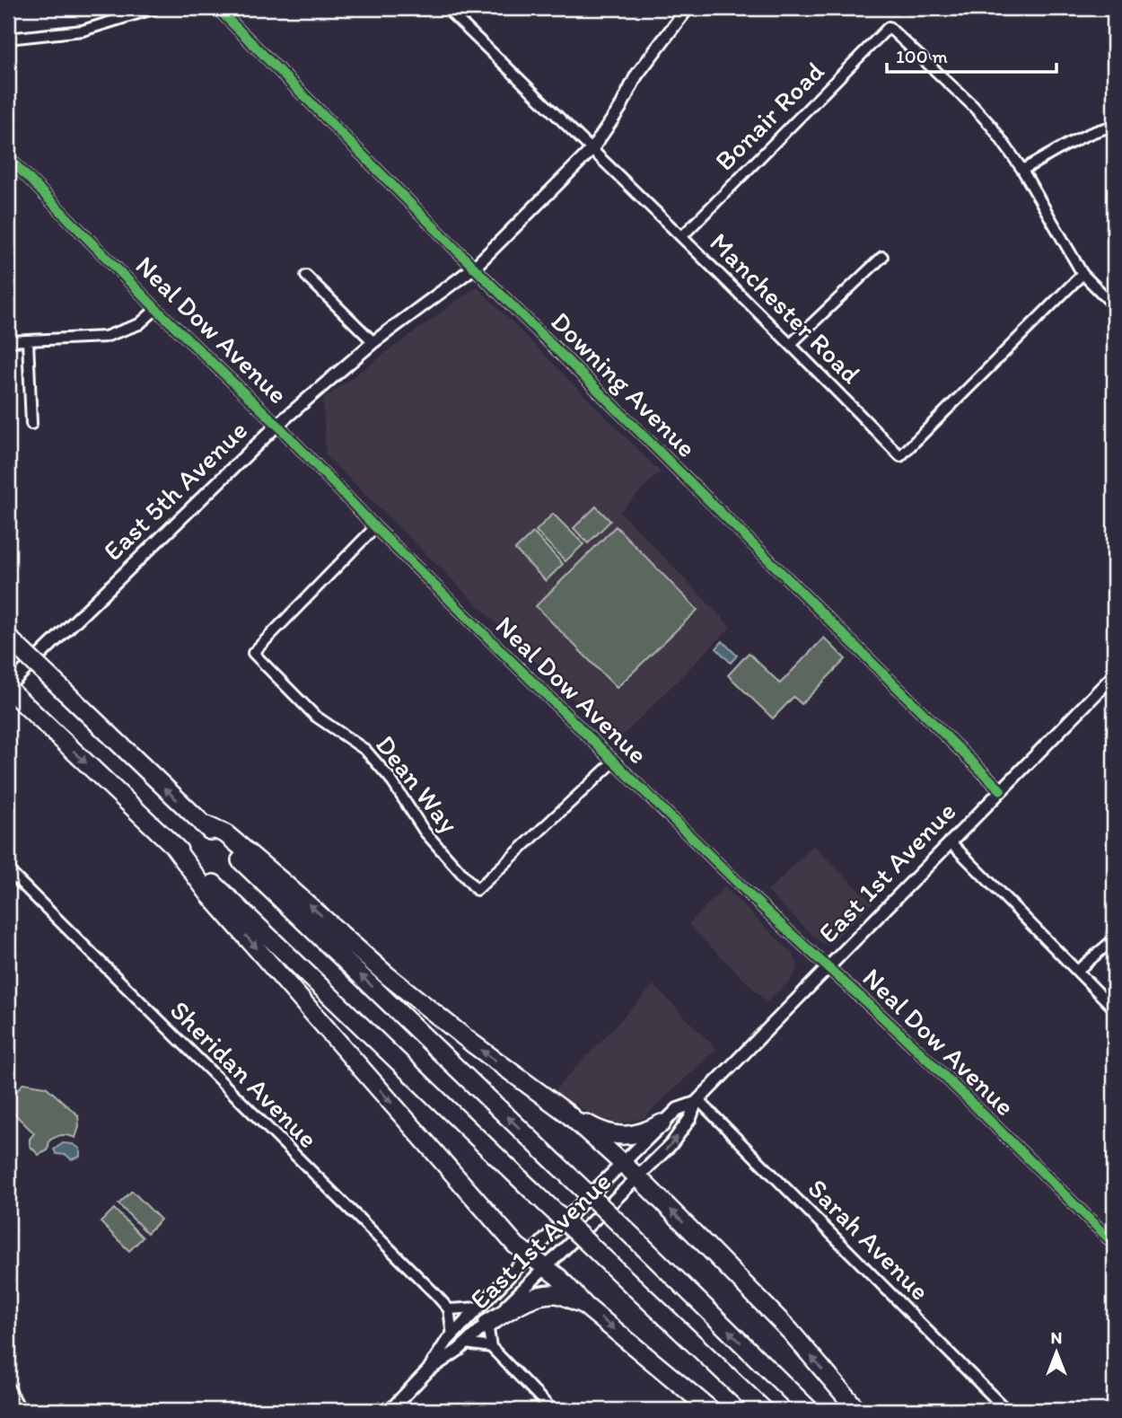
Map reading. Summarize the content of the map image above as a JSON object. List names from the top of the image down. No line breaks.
{"streets":{"street":["Bonair Road","Manchester Road","Neal Dow Avenue","Downing Avenue","East 5th Avenue","Dean Way","East 1st Avenue","Sheridan Avenue","Sarah Avenue"]},"crossings":[["Bonair Road","Manchester Road"],["Manchester Road","East 5th Avenue"],["Neal Dow Avenue","East 5th Avenue"],["Neal Dow Avenue","Dean Way"],["Neal Dow Avenue","East 1st Avenue"],["Downing Avenue","East 5th Avenue"],["Downing Avenue","East 1st Avenue"],["East 1st Avenue","Sarah Avenue"]],"scale_bar":"100 m","north":"top"}
